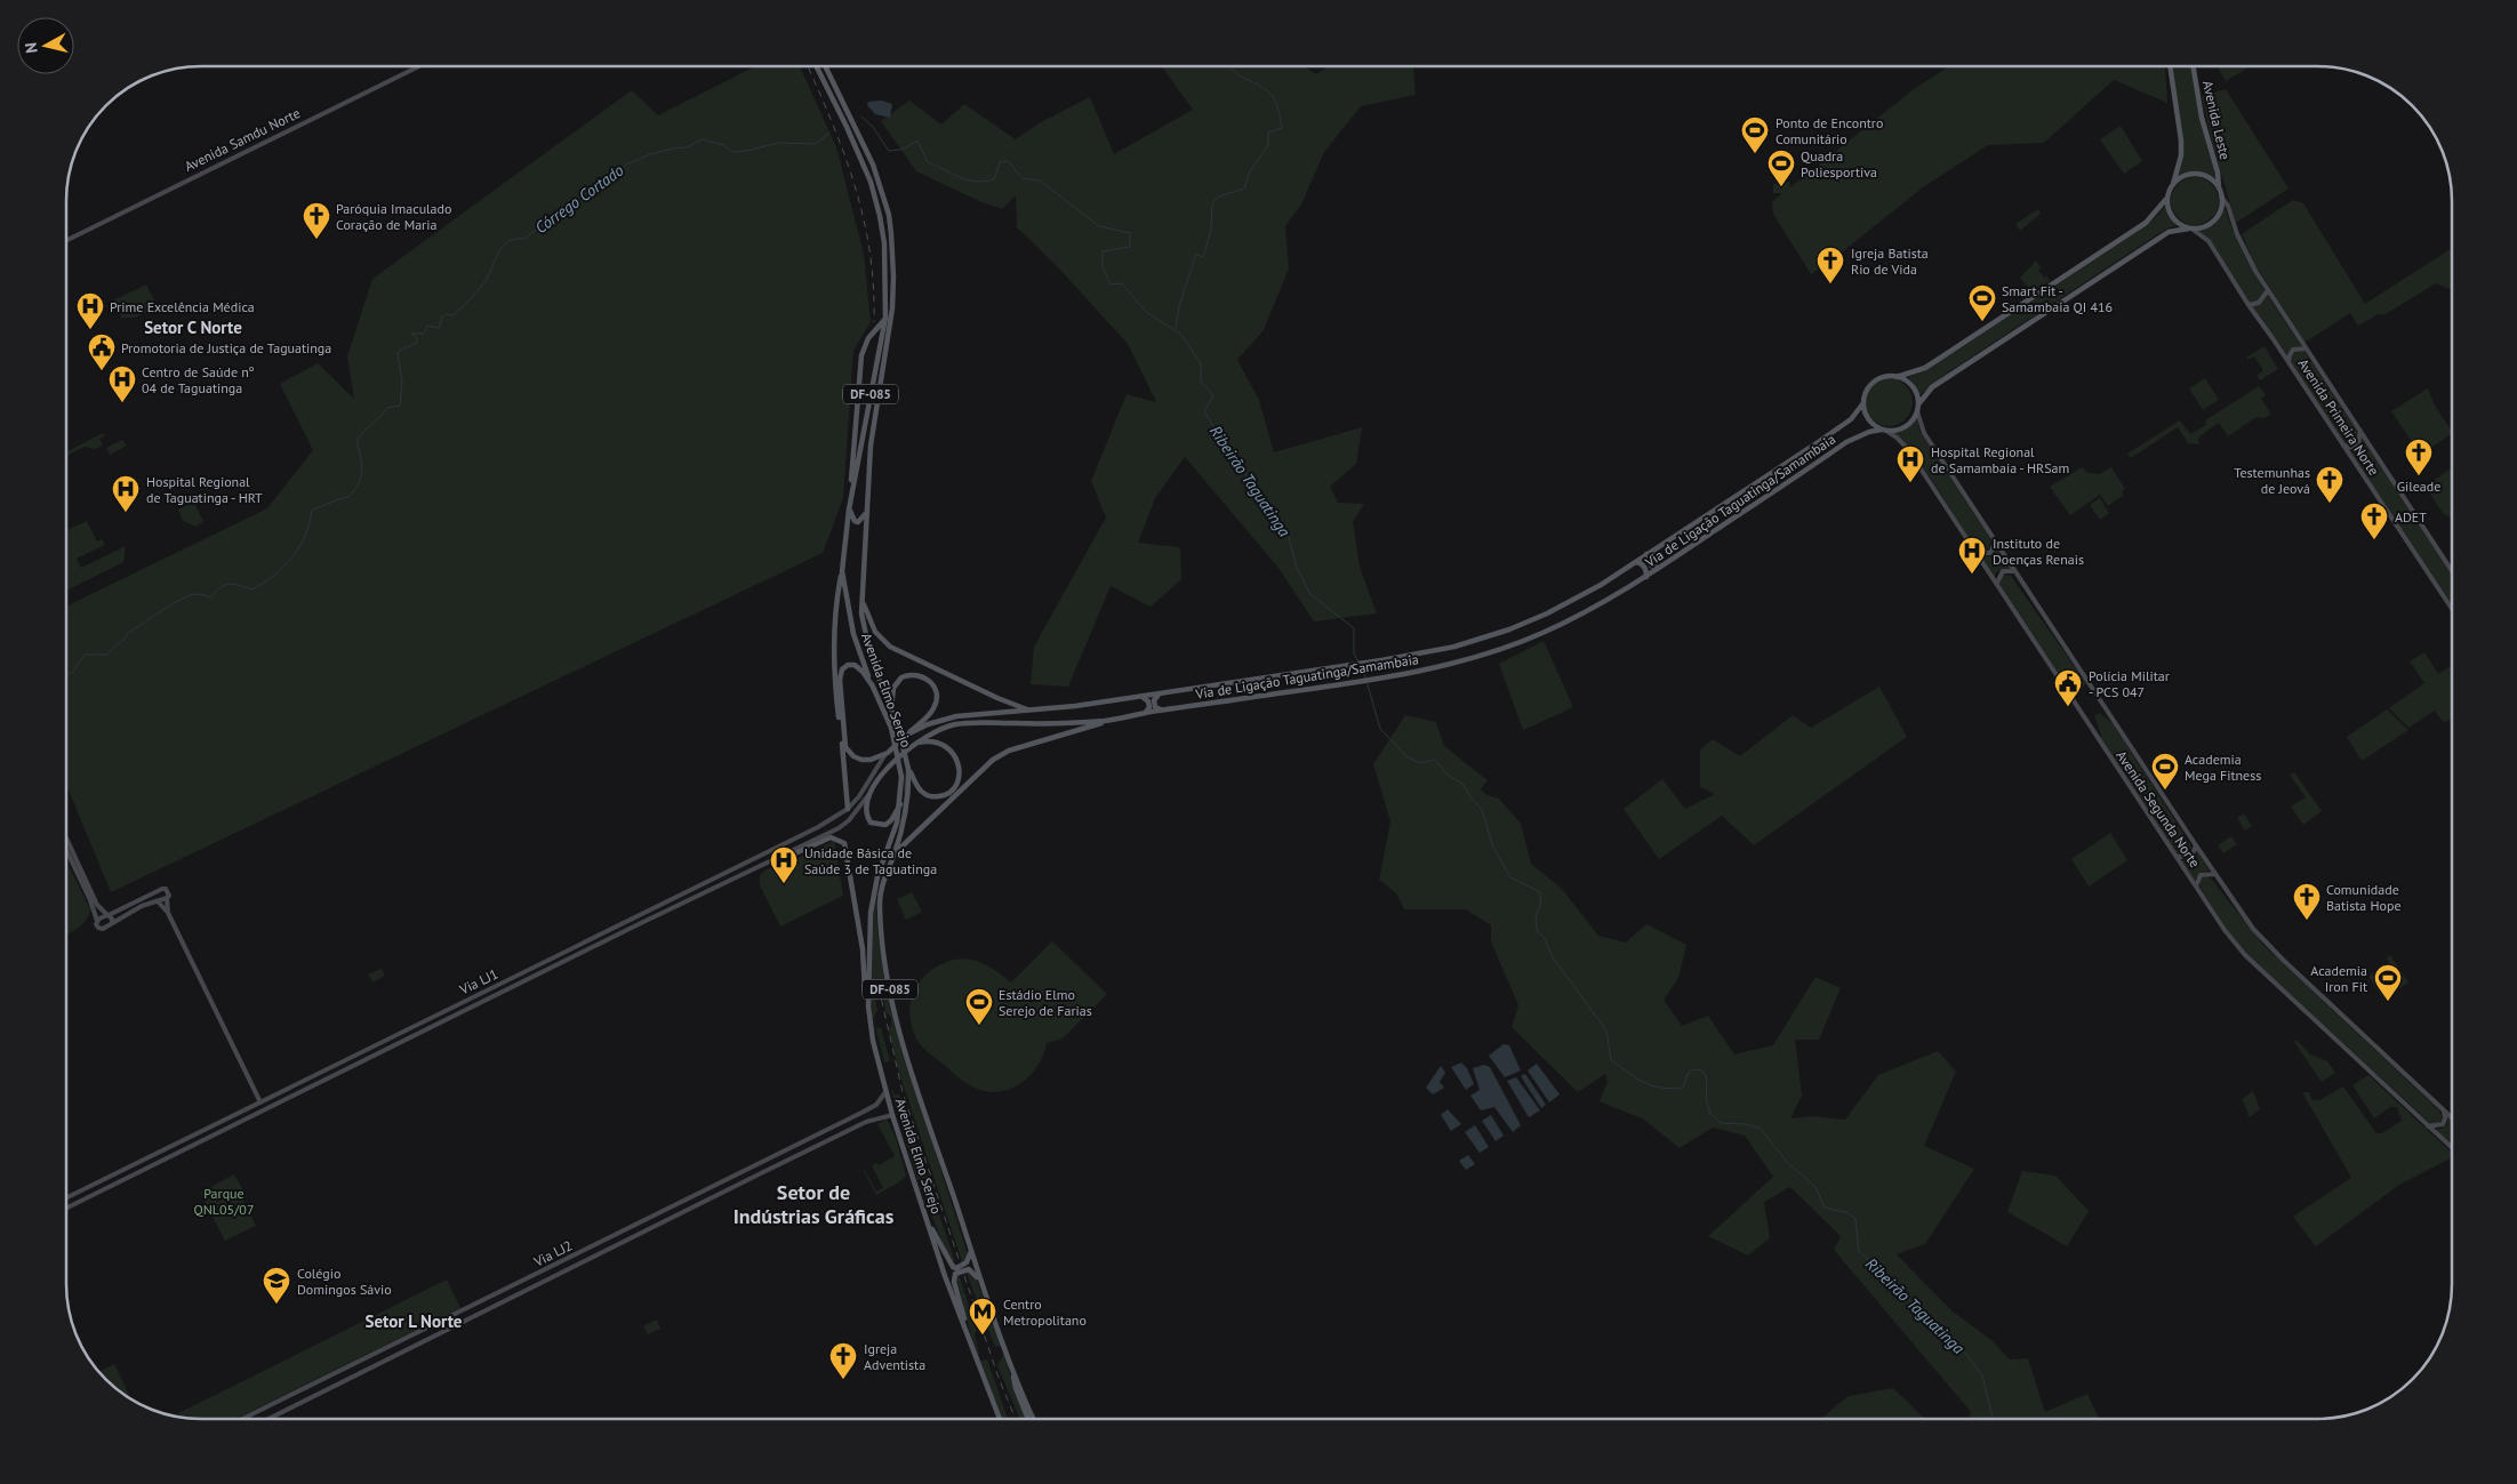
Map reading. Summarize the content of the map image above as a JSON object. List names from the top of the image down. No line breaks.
{"streets":{"main road":["Avenida Leste","Avenida Samdu Norte","DF-085","Avenida Primeira Norte","Via de Ligação Taguatinga/Samambaia","Avenida Elmo Serejo","Avenida Segunda Norte","Via LJ1","Via LJ2"]},"crossings":[["Avenida Leste","Avenida Primeira Norte"],["Via de Ligação Taguatinga/Samambaia","Avenida Segunda Norte"],["Via de Ligação Taguatinga/Samambaia","Via LJ1"],["Avenida Elmo Serejo","Via LJ2"]],"districts":["Setor C Norte","Setor de Indústrias Gráficas","Setor L Norte"],"water":["Córrego Cortado","Ribeirão Taguatinga"],"parks":["Parque QNL05/07"],"places":{"sports":["Ponto de Encontro Comunitário","Quadra Poliesportiva","Smart Fit - Samambaia QI 416","Academia Mega Fitness","Academia Iron Fit","Estádio Elmo Serejo de Farias"],"church":["Paróquia Imaculado Coração de Maria","Igreja Batista Rio de Vida","Gileade","Testemunhas de Jeová","ADET","Comunidade Batista Hope","Igreja Adventista"],"hospital":["Prime Excelência Médica","Centro de Saúde nº 04 de Taguatinga","Hospital Regional de Samambaia - HRSam","Hospital Regional de Taguatinga - HRT","Instituto de Doenças Renais","Unidade Básica de Saúde 3 de Taguatinga"],"public building":["Promotoria de Justiça de Taguatinga","Polícia Militar - PCS 047"],"school or university":["Colégio Domingos Sávio"],"metro station":["Centro Metropolitano"]},"north":"left"}
